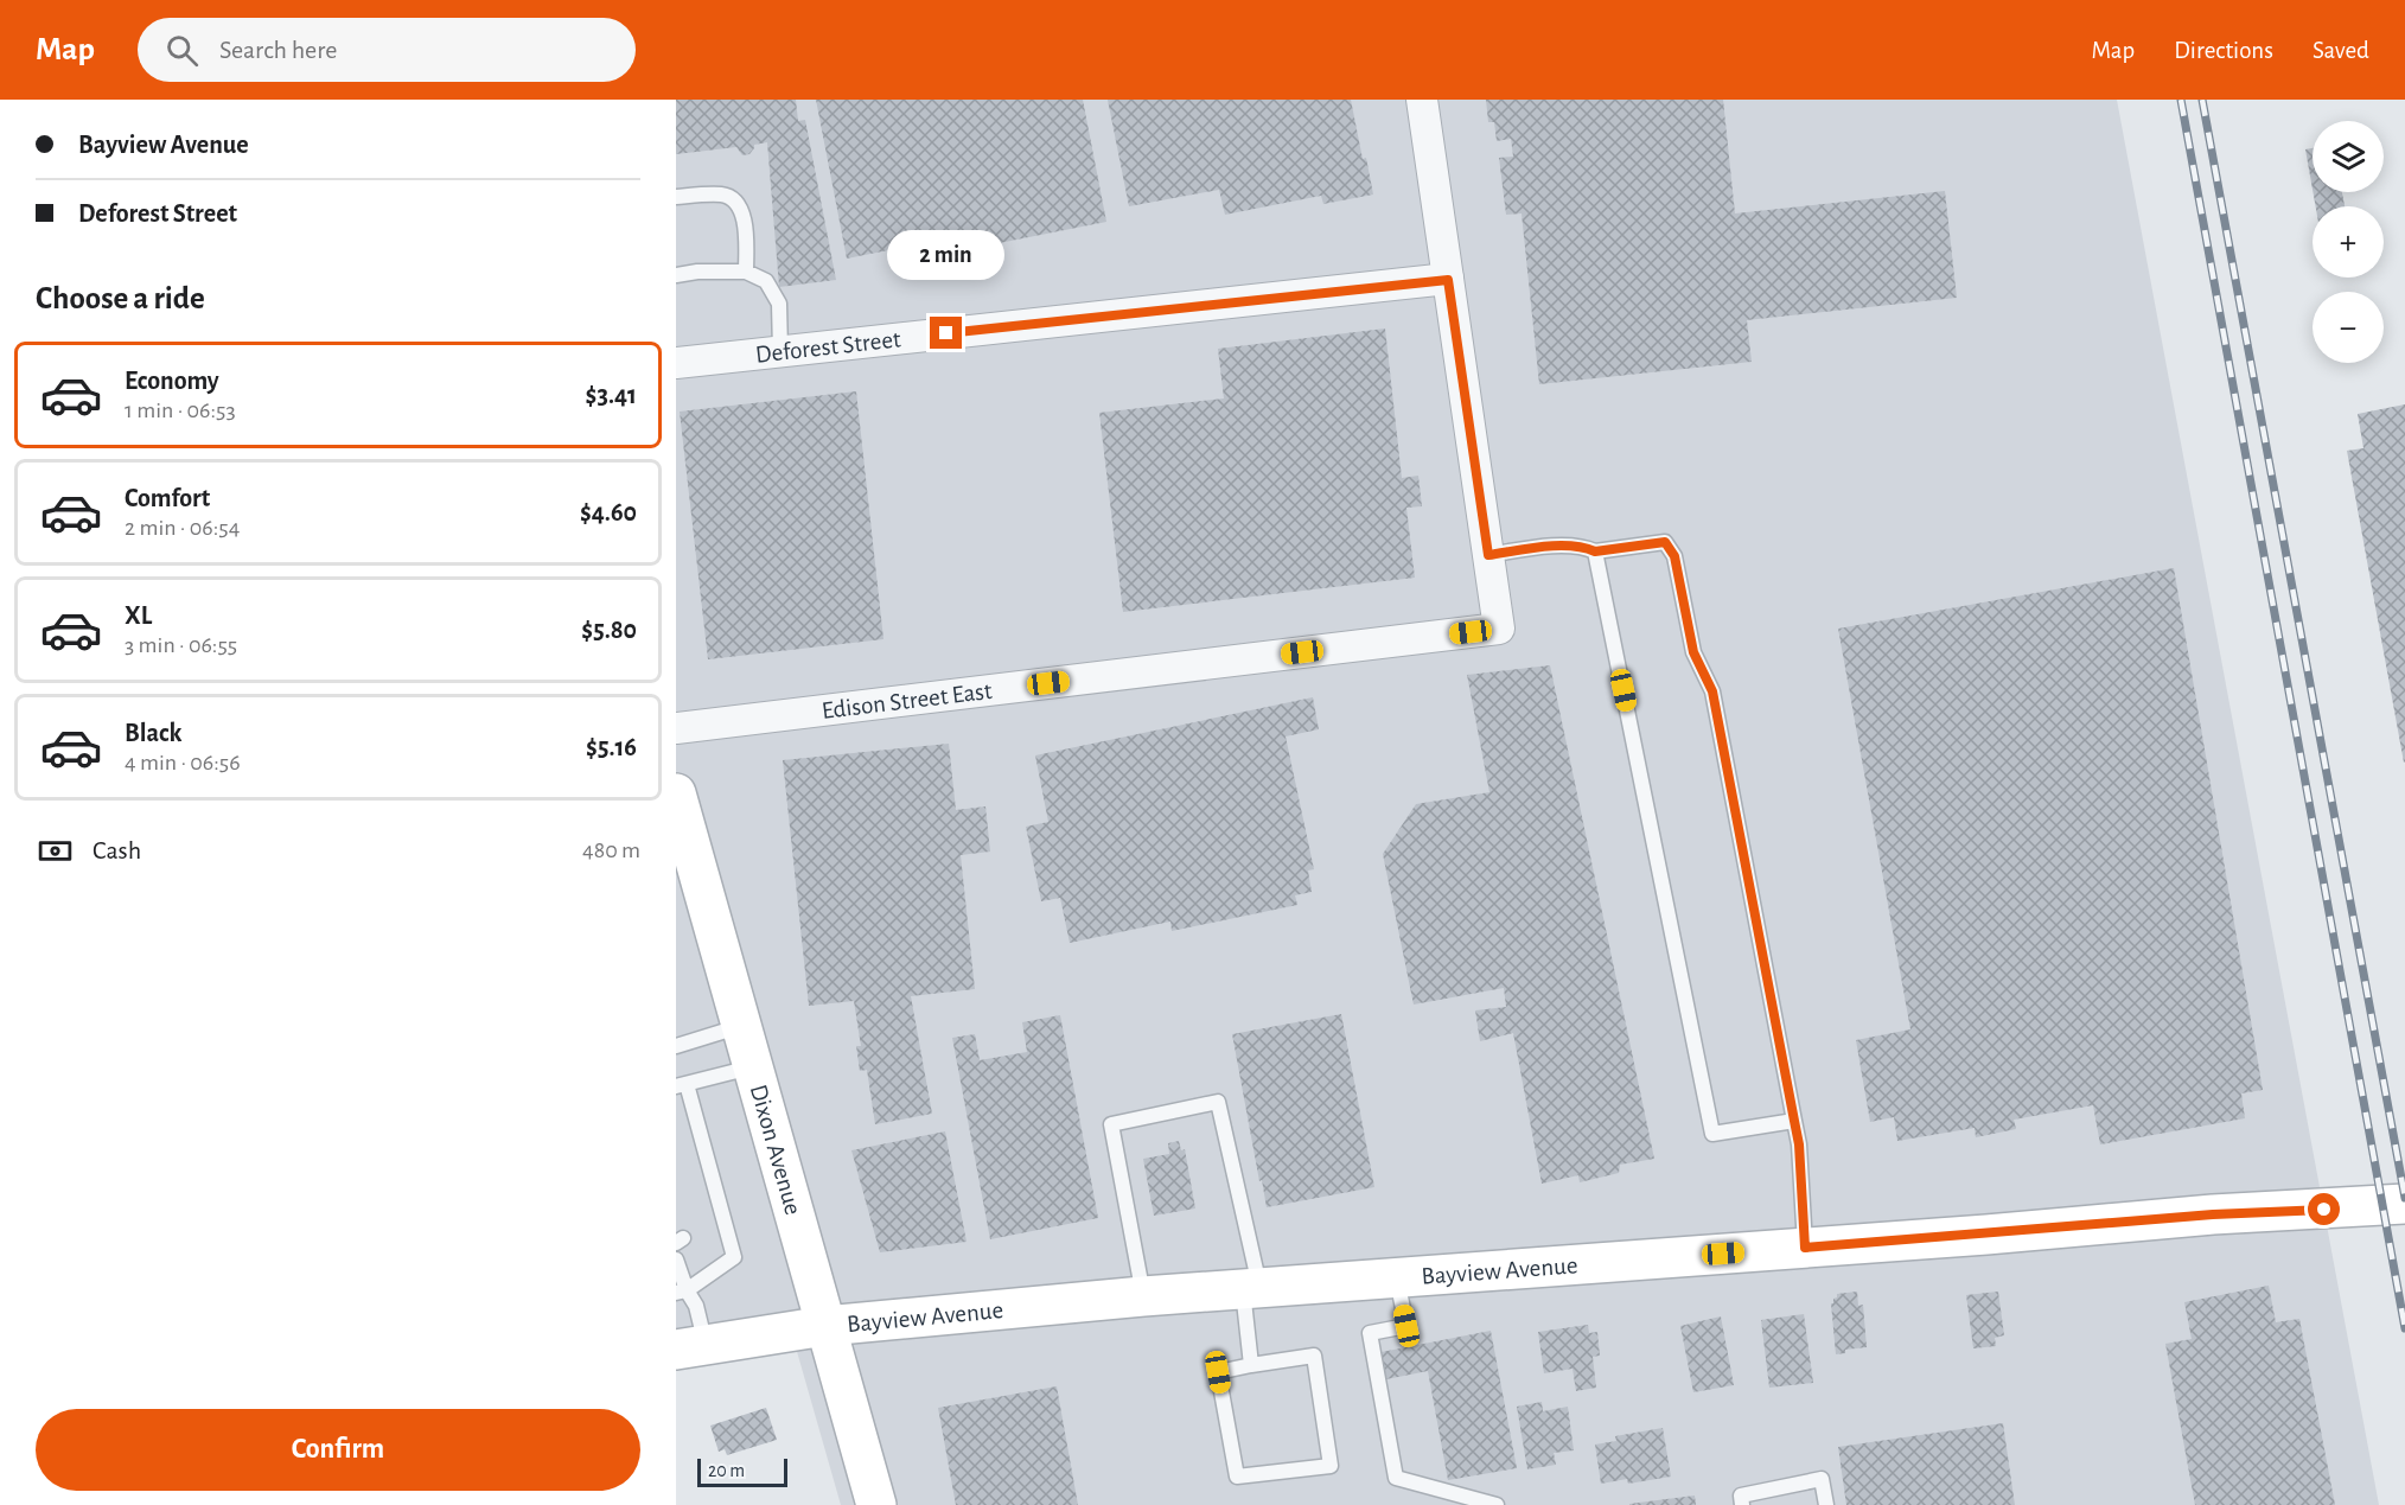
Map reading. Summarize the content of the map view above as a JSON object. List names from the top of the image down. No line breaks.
{"streets":{"street":["Deforest Street","Edison Street East","Dixon Avenue","Bayview Avenue"]},"crossings":[["Deforest Street","Edison Street East"],["Dixon Avenue","Bayview Avenue"]],"scale_bar":"20 m","page":{"header":"Map","search":"Search here","nav":["Map","Directions","Saved"],"banner":["Bayview Avenue","Deforest Street"],"map_buttons":["+","−"],"bubble":"2 min","heading":"Choose a ride","list":[{"name":"Economy","note":"1 min · 06:53","value":"$3.41"},{"name":"Comfort","note":"2 min · 06:54","value":"$4.60"},{"name":"XL","note":"3 min · 06:55","value":"$5.80"},{"name":"Black","note":"4 min · 06:56","value":"$5.16"}],"pay":["Cash","480 m"],"buttons":"Confirm","scale":"20 m"}}
